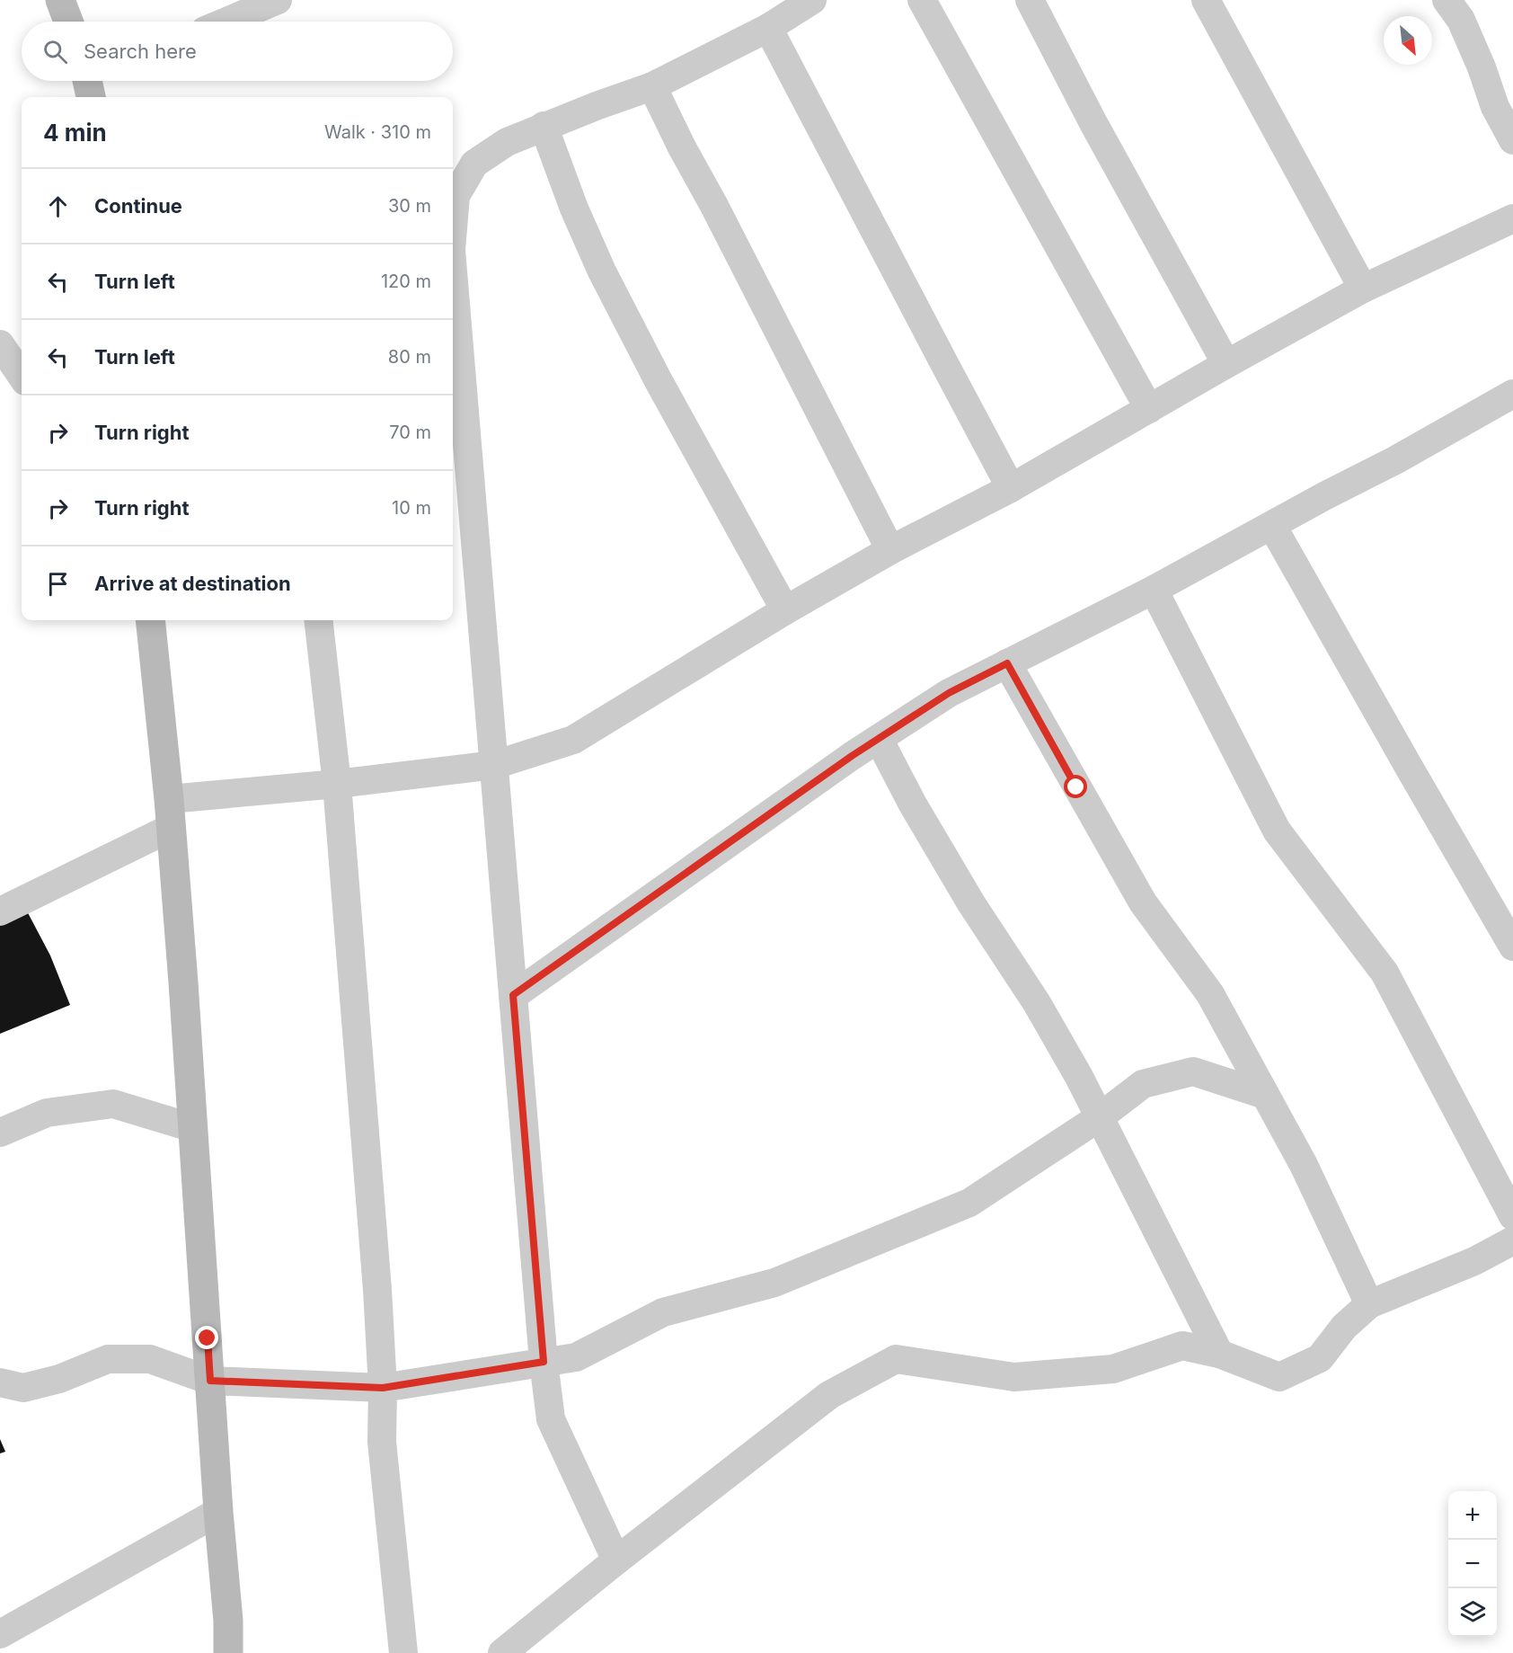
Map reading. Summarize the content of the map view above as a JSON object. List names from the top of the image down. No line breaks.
{"north":"bottom right","page":{"search":"Search here","heading":["4 min","Walk · 310 m"],"list":[["Continue","30 m"],["Turn left","120 m"],["Turn left","80 m"],["Turn right","70 m"],["Turn right","10 m"],"Arrive at destination"],"map_buttons":["+","−"]}}
